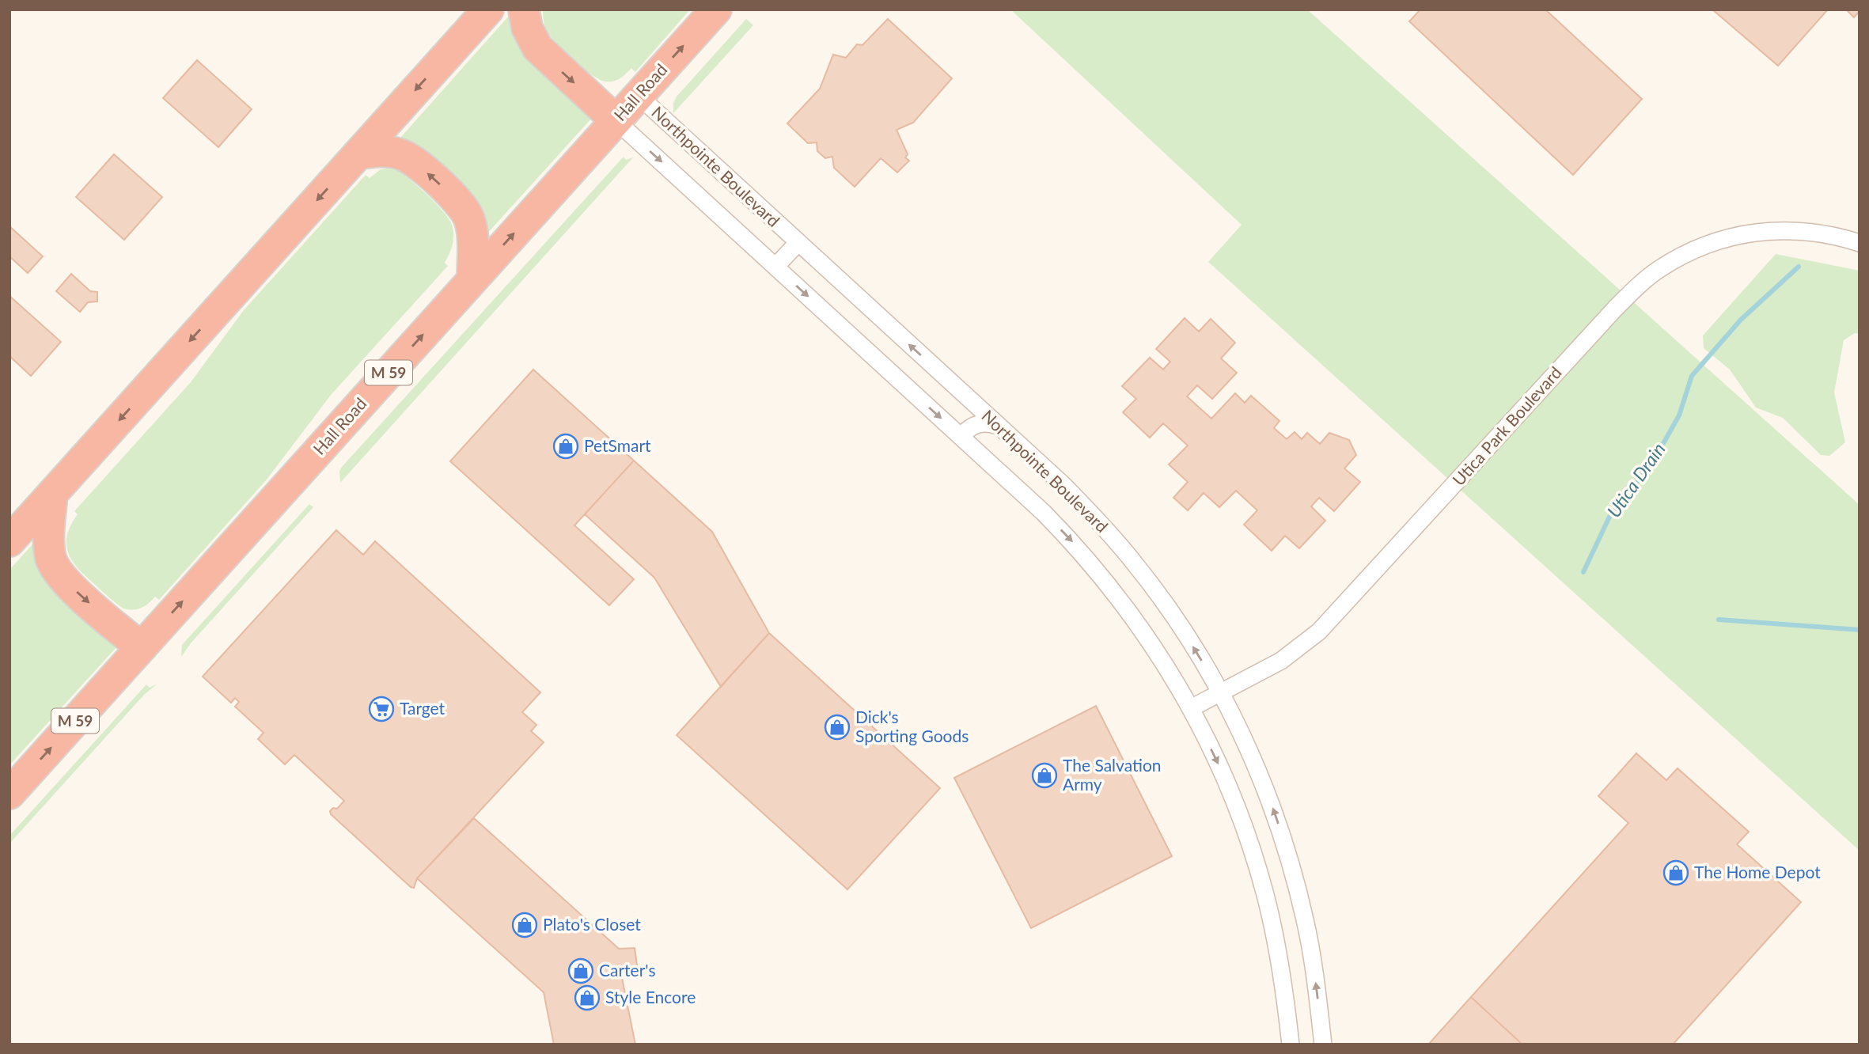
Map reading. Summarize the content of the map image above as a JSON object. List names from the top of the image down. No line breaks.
{"streets":{"highway":["Hall Road","M 59"],"street":["Northpointe Boulevard","Utica Park Boulevard"]},"crossings":[["Hall Road","Northpointe Boulevard"],["Northpointe Boulevard","Utica Park Boulevard"]],"water":["Utica Drain"],"places":{"shop":["PetSmart","Dick's Sporting Goods","The Salvation Army","The Home Depot","Plato's Closet","Carter's","Style Encore"],"supermarket":["Target"]}}
